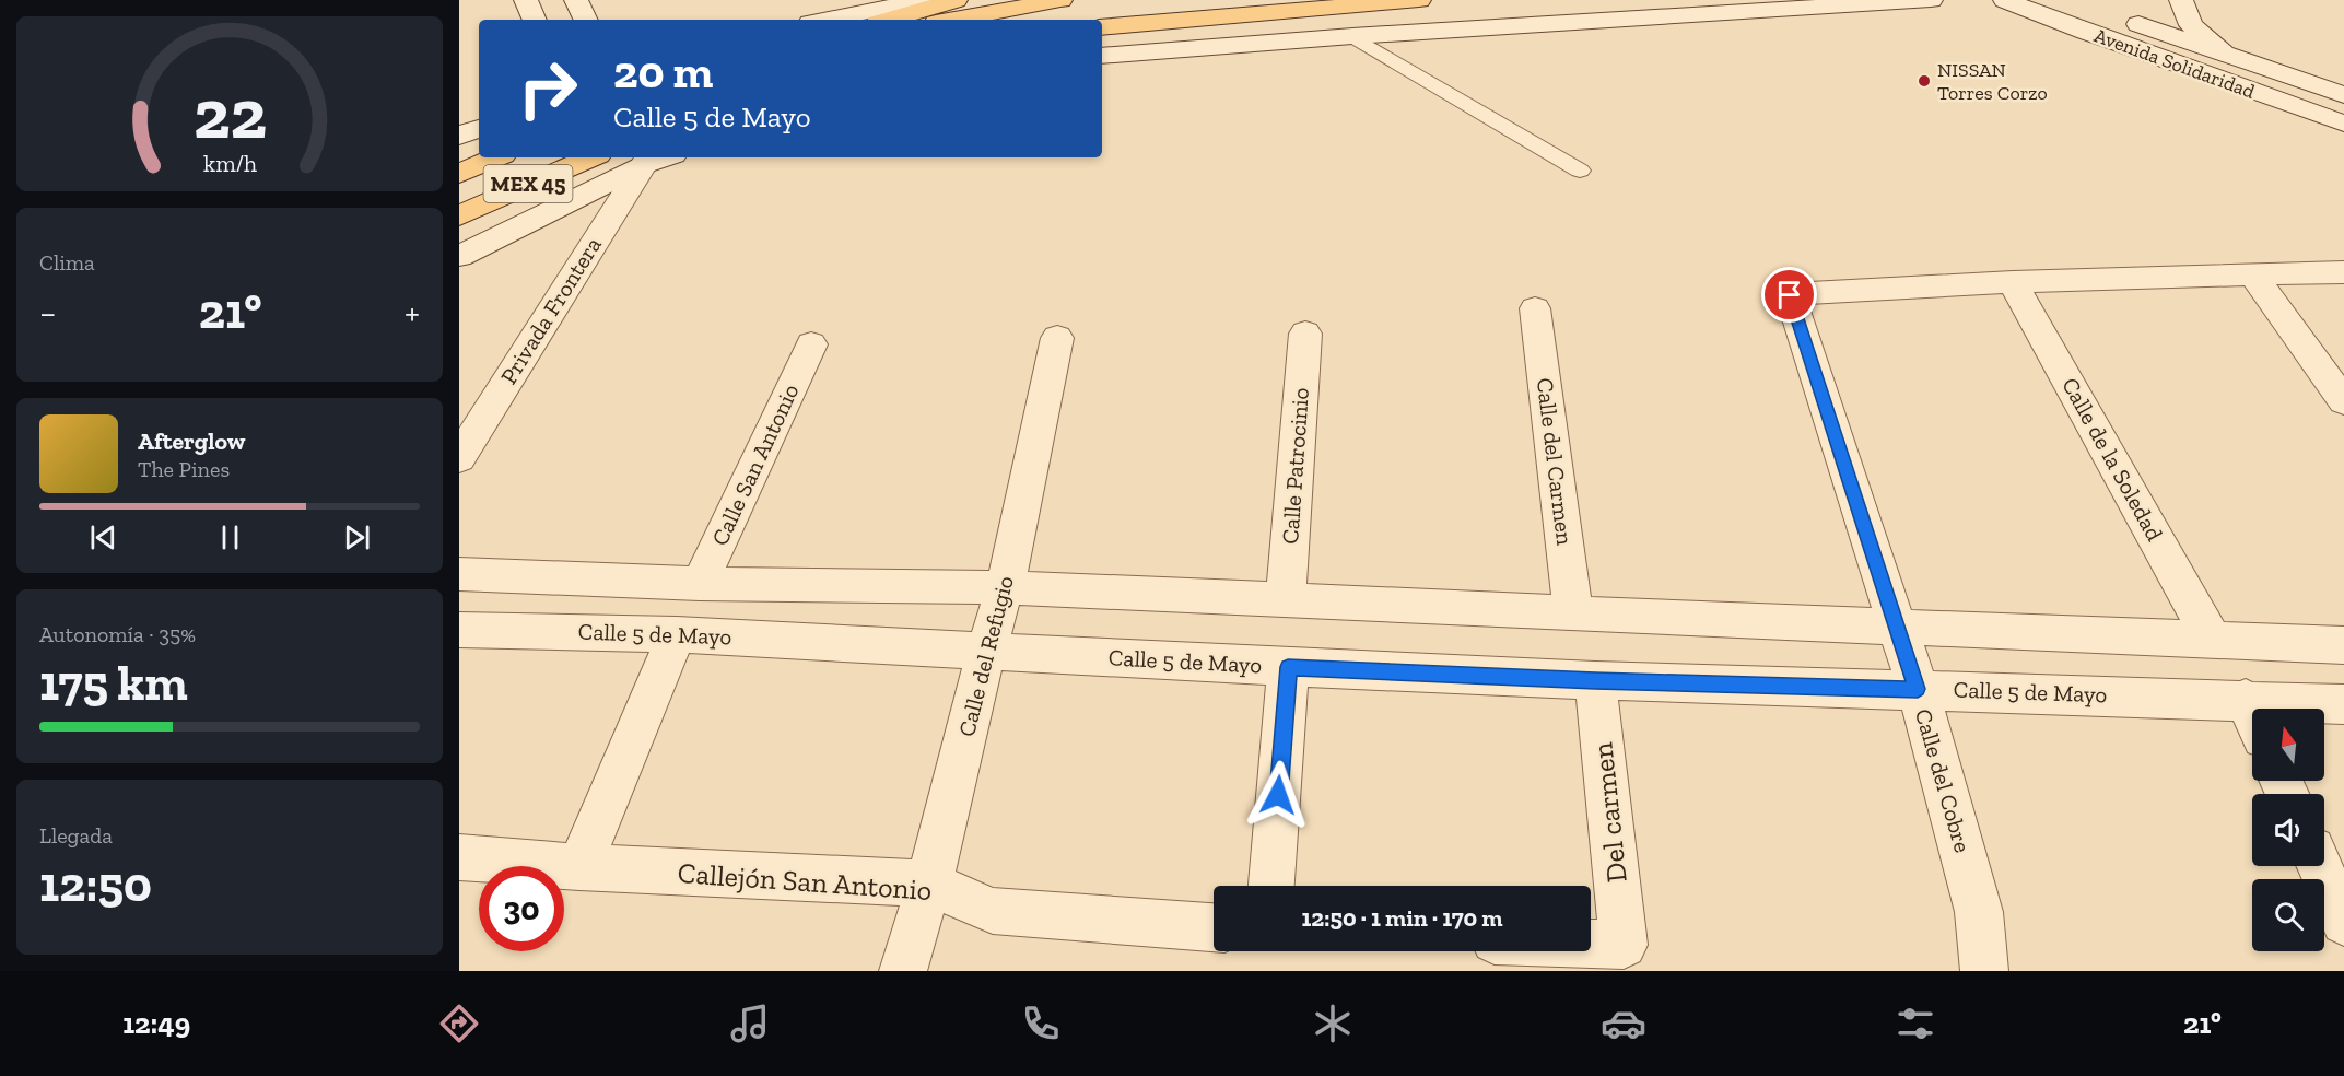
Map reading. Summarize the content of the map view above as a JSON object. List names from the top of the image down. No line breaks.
{"streets":{"main road":["MEX 45"],"street":["Avenida Solidaridad","Privada Frontera","Calle de la Soledad","Calle del Carmen","Calle San Antonio","Calle Patrocinio","Calle 5 de Mayo","Calle del Refugio","Calle del Cobre","Del carmen","Callejón San Antonio"]},"crossings":[["Calle de la Soledad","Calle del Cobre"],["Calle 5 de Mayo","Calle del Refugio"],["Calle 5 de Mayo","Calle del Cobre"],["Calle 5 de Mayo","Del carmen"],["Calle del Refugio","Callejón San Antonio"]],"places":["NISSAN Torres Corzo"],"north":"top","page":{"turn":["20 m","Calle 5 de Mayo"],"tile":["Clima",["Autonomía · 35%","175 km"],["Llegada","12:50"]],"heat":["−","21°","+"],"song":["Afterglow","The Pines"],"limit":"30","trip":"12:50 · 1 min · 170 m","tabs":["12:49","21°"],"gauge":["22","km/h"]}}
